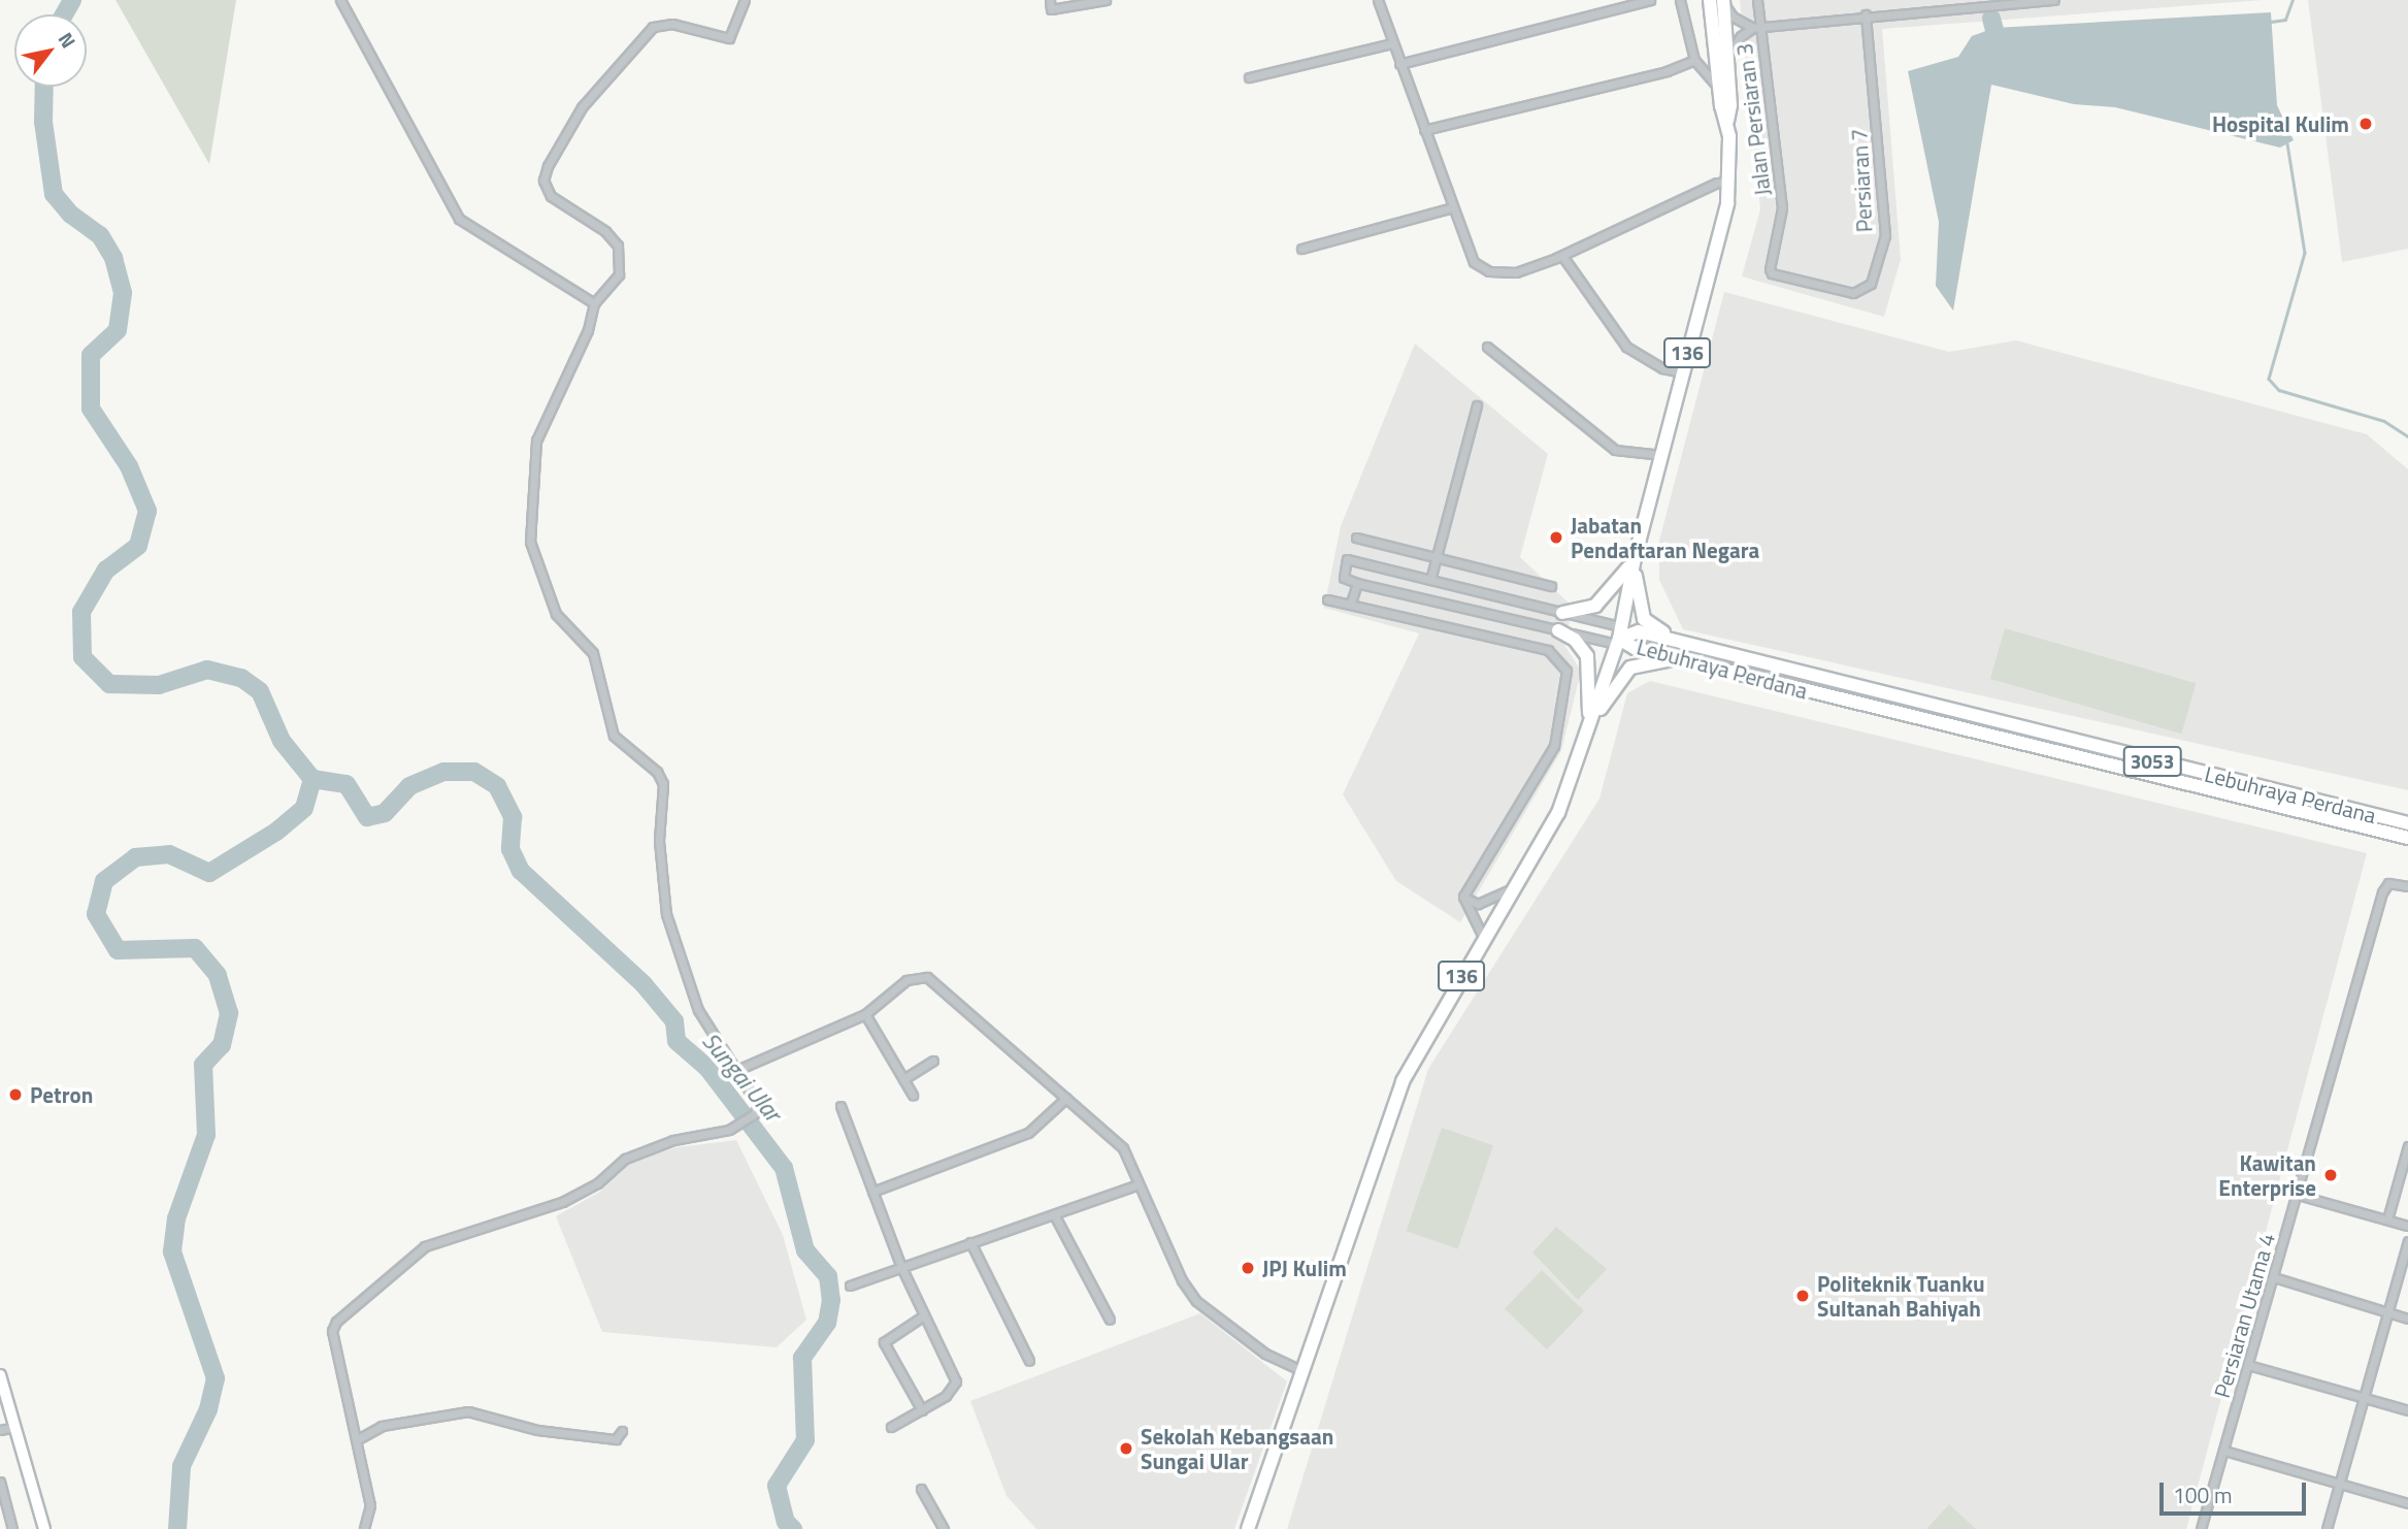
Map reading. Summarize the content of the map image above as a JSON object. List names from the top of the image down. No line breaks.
{"streets":{"main road":["136","Lebuhraya Perdana","3053"],"street":["Jalan Persiaran 3","Persiaran 7","Persiaran Utama 4"]},"crossings":[["Jalan Persiaran 3","Persiaran 7"],["136","Lebuhraya Perdana"]],"water":["Sungai Ular"],"places":["Hospital Kulim","Jabatan Pendaftaran Negara","Petron","Kawitan Enterprise","JPJ Kulim","Politeknik Tuanku Sultanah Bahiyah","Sekolah Kebangsaan Sungai Ular"],"scale_bar":"100 m","north":"top right"}
